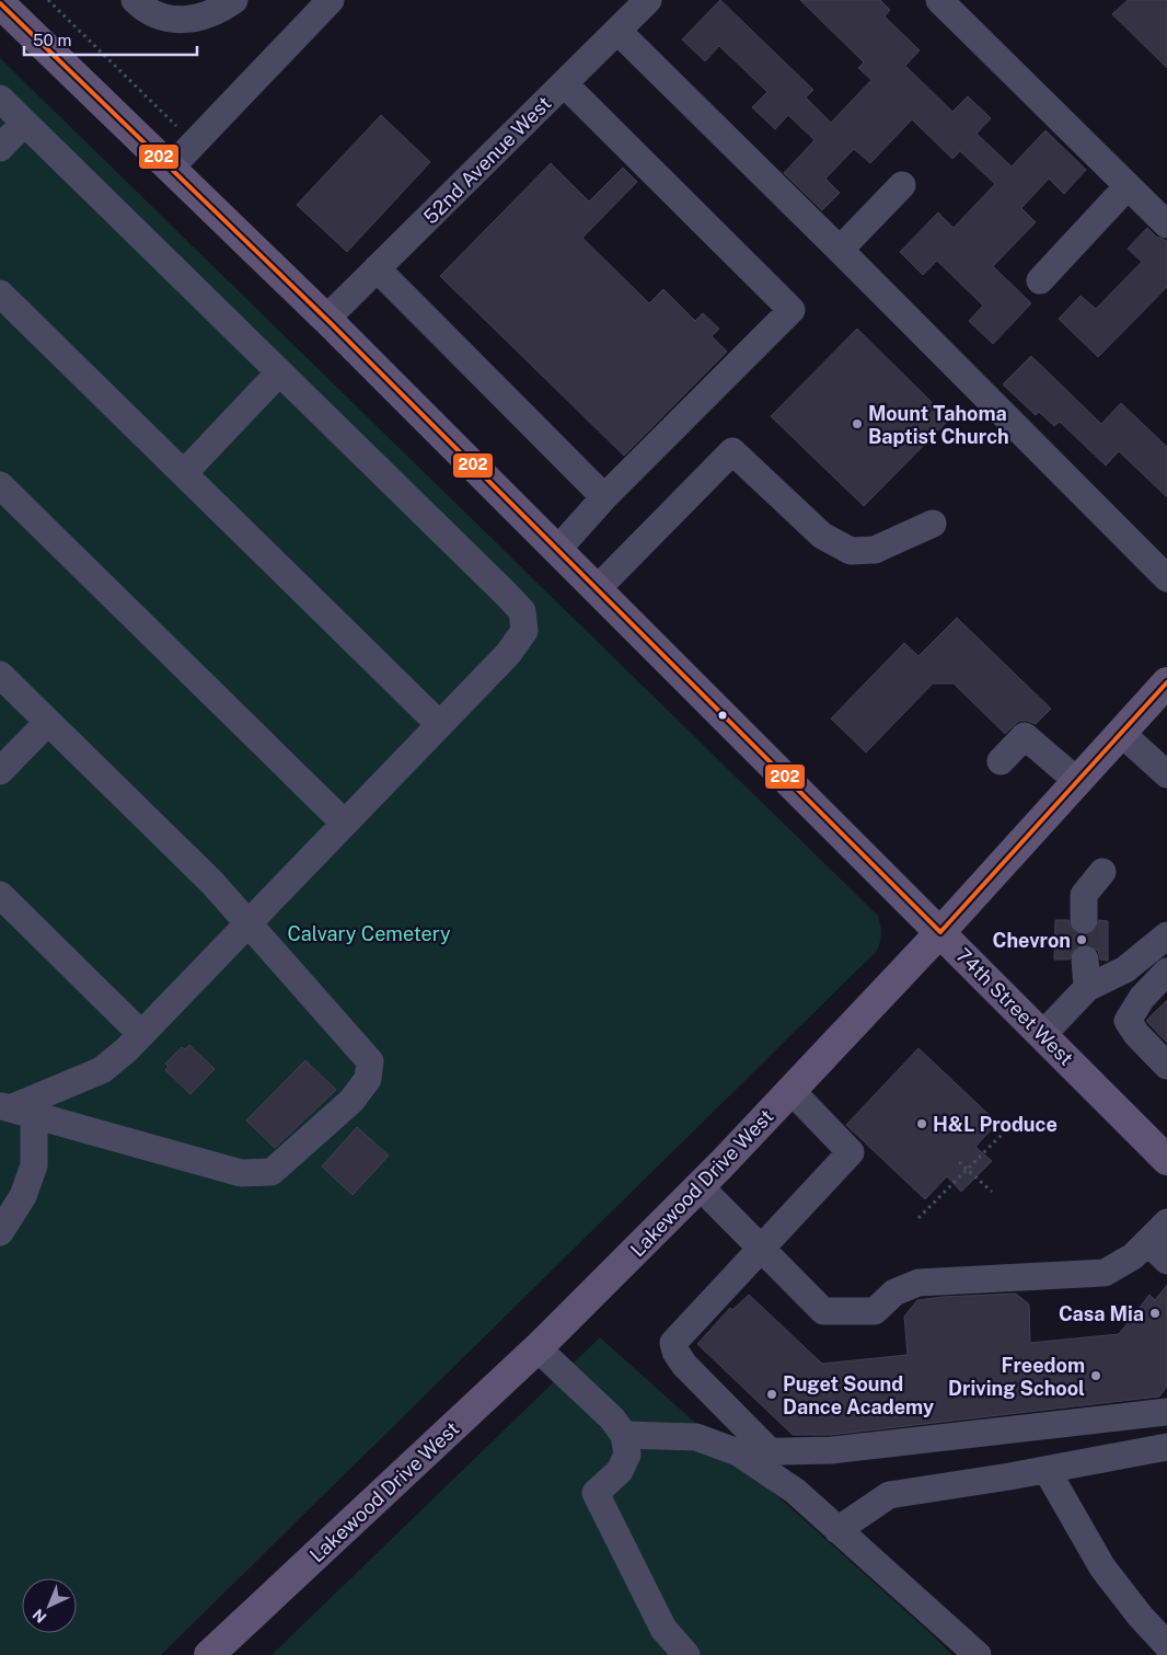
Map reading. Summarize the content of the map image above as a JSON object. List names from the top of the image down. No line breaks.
{"streets":{"main road":["74th Street West","Lakewood Drive West"],"street":["52nd Avenue West"]},"crossings":[["52nd Avenue West","74th Street West"],["74th Street West","Lakewood Drive West"]],"parks":["Calvary Cemetery"],"places":["Mount Tahoma Baptist Church","Chevron","H&L Produce","Casa Mia","Freedom Driving School","Puget Sound Dance Academy"],"lines":["transit line 202"],"scale_bar":"50 m","north":"bottom left"}
